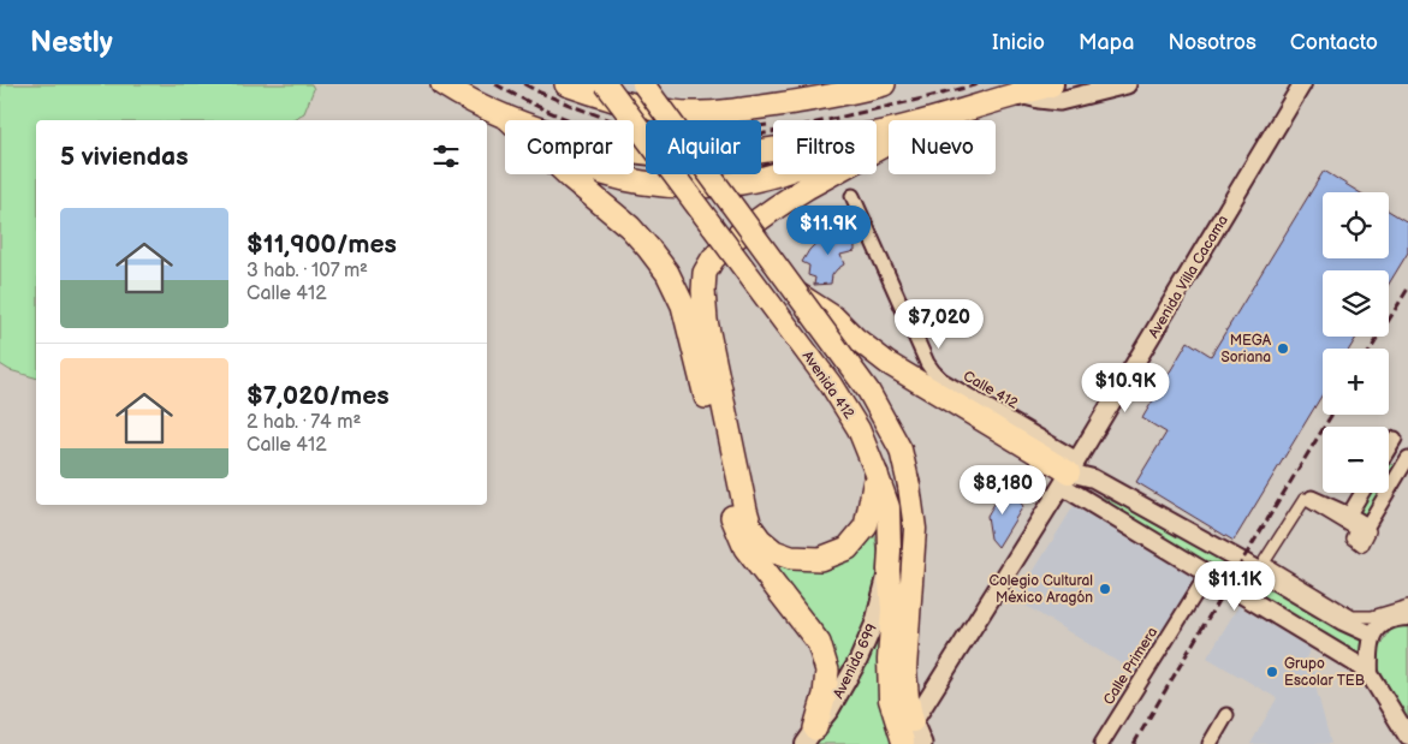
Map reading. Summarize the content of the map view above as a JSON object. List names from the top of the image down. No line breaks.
{"streets":{"main road":["Avenida 412"],"street":["Avenida Villa Cacama","Calle 412","Avenida 699","Calle Primera"]},"crossings":[["Avenida Villa Cacama","Avenida 412"],["Avenida Villa Cacama","Calle 412"],["Avenida 412","Avenida 699"]],"places":["MEGA Soriana","Colegio Cultural México Aragón","Grupo Escolar TEB"],"page":{"header":"Nestly","nav":["Inicio","Mapa","Nosotros","Contacto"],"chip":["Comprar","Alquilar","Filtros","Nuevo"],"heading":"5 viviendas","map_buttons":["+","−"],"list":[{"name":"$11,900/mes","note":"3 hab. · 107 m² · Calle 412"},{"name":"$7,020/mes","note":"2 hab. · 74 m² · Calle 412"}],"price":["$11.9K","$7,020","$10.9K","$8,180","$11.1K"]}}
